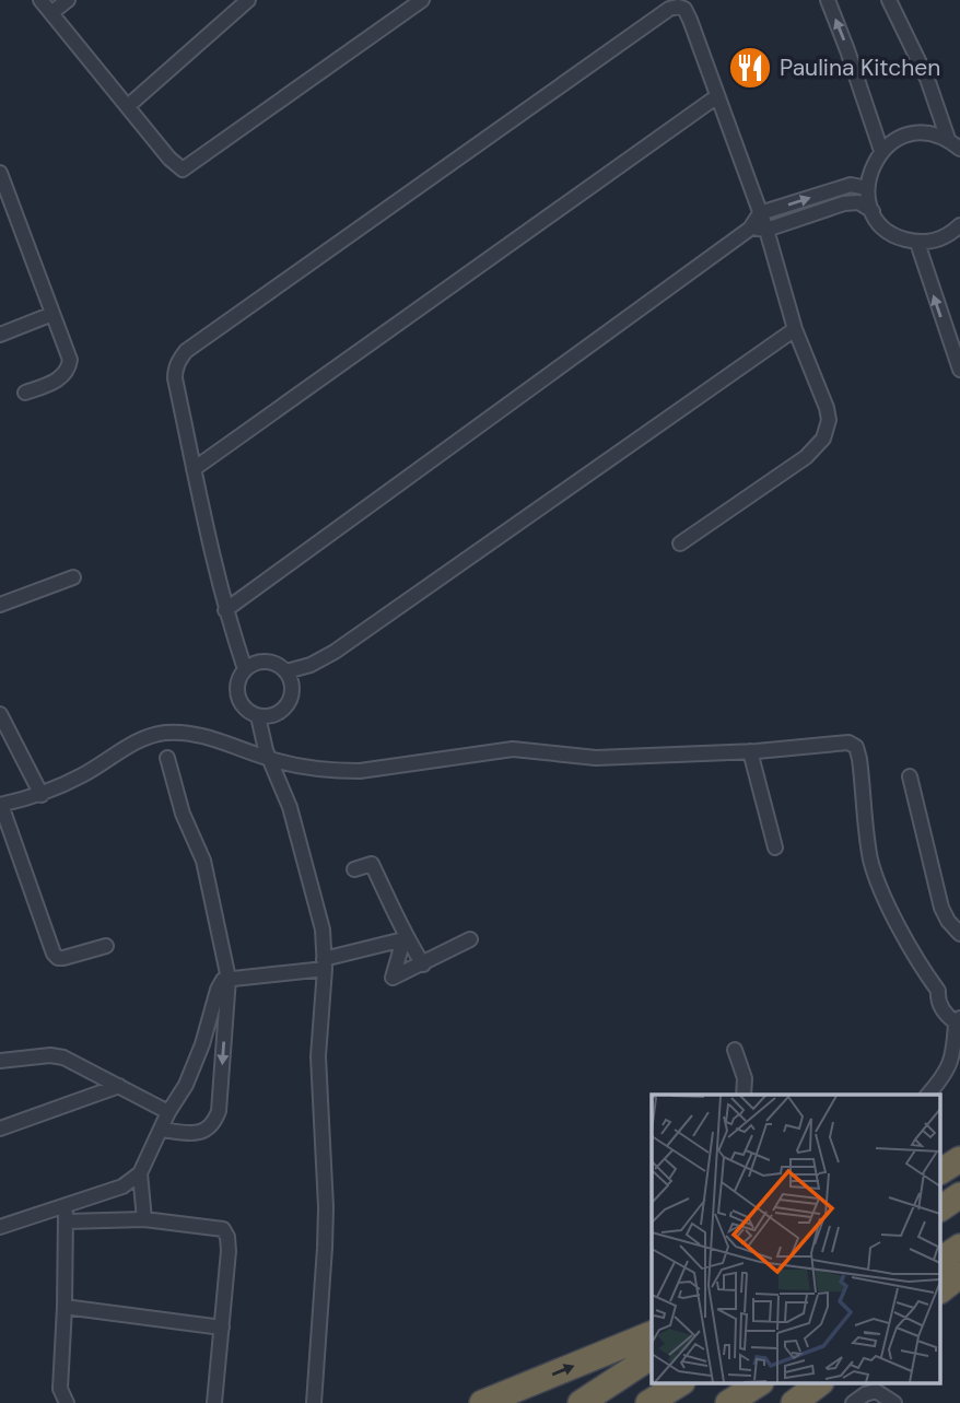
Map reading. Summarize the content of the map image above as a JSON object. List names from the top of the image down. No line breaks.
{"places":{"restaurant":["Paulina Kitchen"]}}
